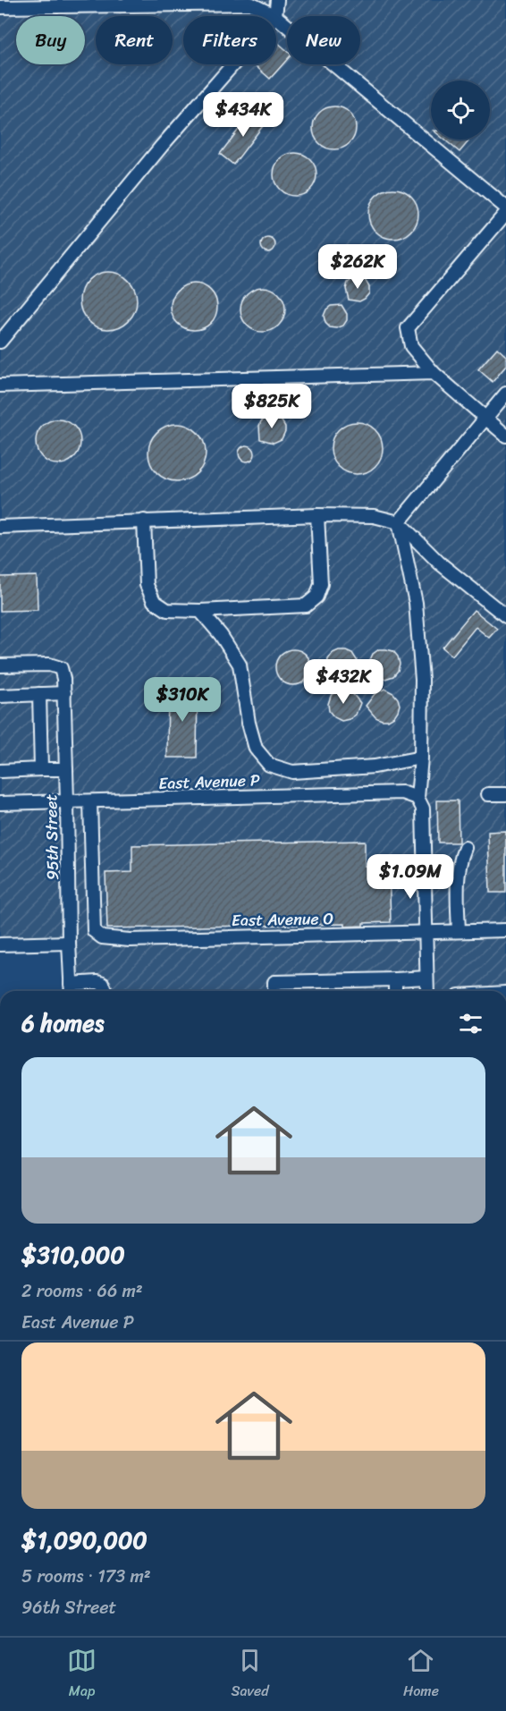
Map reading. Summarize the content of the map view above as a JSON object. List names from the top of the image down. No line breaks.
{"streets":{"street":["East Avenue P","95th Street","East Avenue O"]},"crossings":[["East Avenue P","95th Street"]],"page":{"chip":["Buy","Rent","Filters","New"],"price":["$434K","$262K","$825K","$432K","$310K","$1.09M"],"heading":"6 homes","list":[{"name":"$310,000","note":"2 rooms · 66 m² · East Avenue P"},{"name":"$1,090,000","note":"5 rooms · 173 m² · 96th Street"}],"tabs":["Map","Saved","Home"]}}
